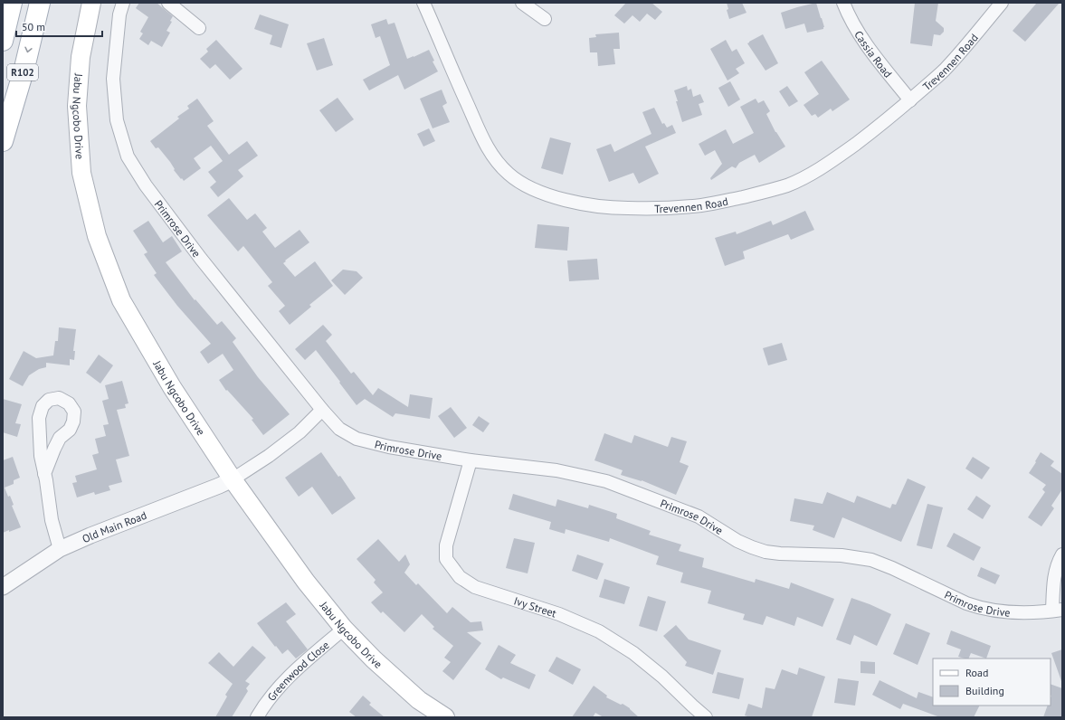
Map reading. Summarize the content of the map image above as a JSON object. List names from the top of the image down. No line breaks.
{"streets":{"main road":["R102","Jabu Ngcobo Drive"],"street":["Cassia Road","Trevennen Road","Primrose Drive","Old Main Road","Ivy Street","Greenwood Close"]},"crossings":[["Cassia Road","Trevennen Road"],["Jabu Ngcobo Drive","Old Main Road"],["Jabu Ngcobo Drive","Greenwood Close"],["Primrose Drive","Ivy Street"]],"legend":["Road","Building"],"scale_bar":"50 m"}
